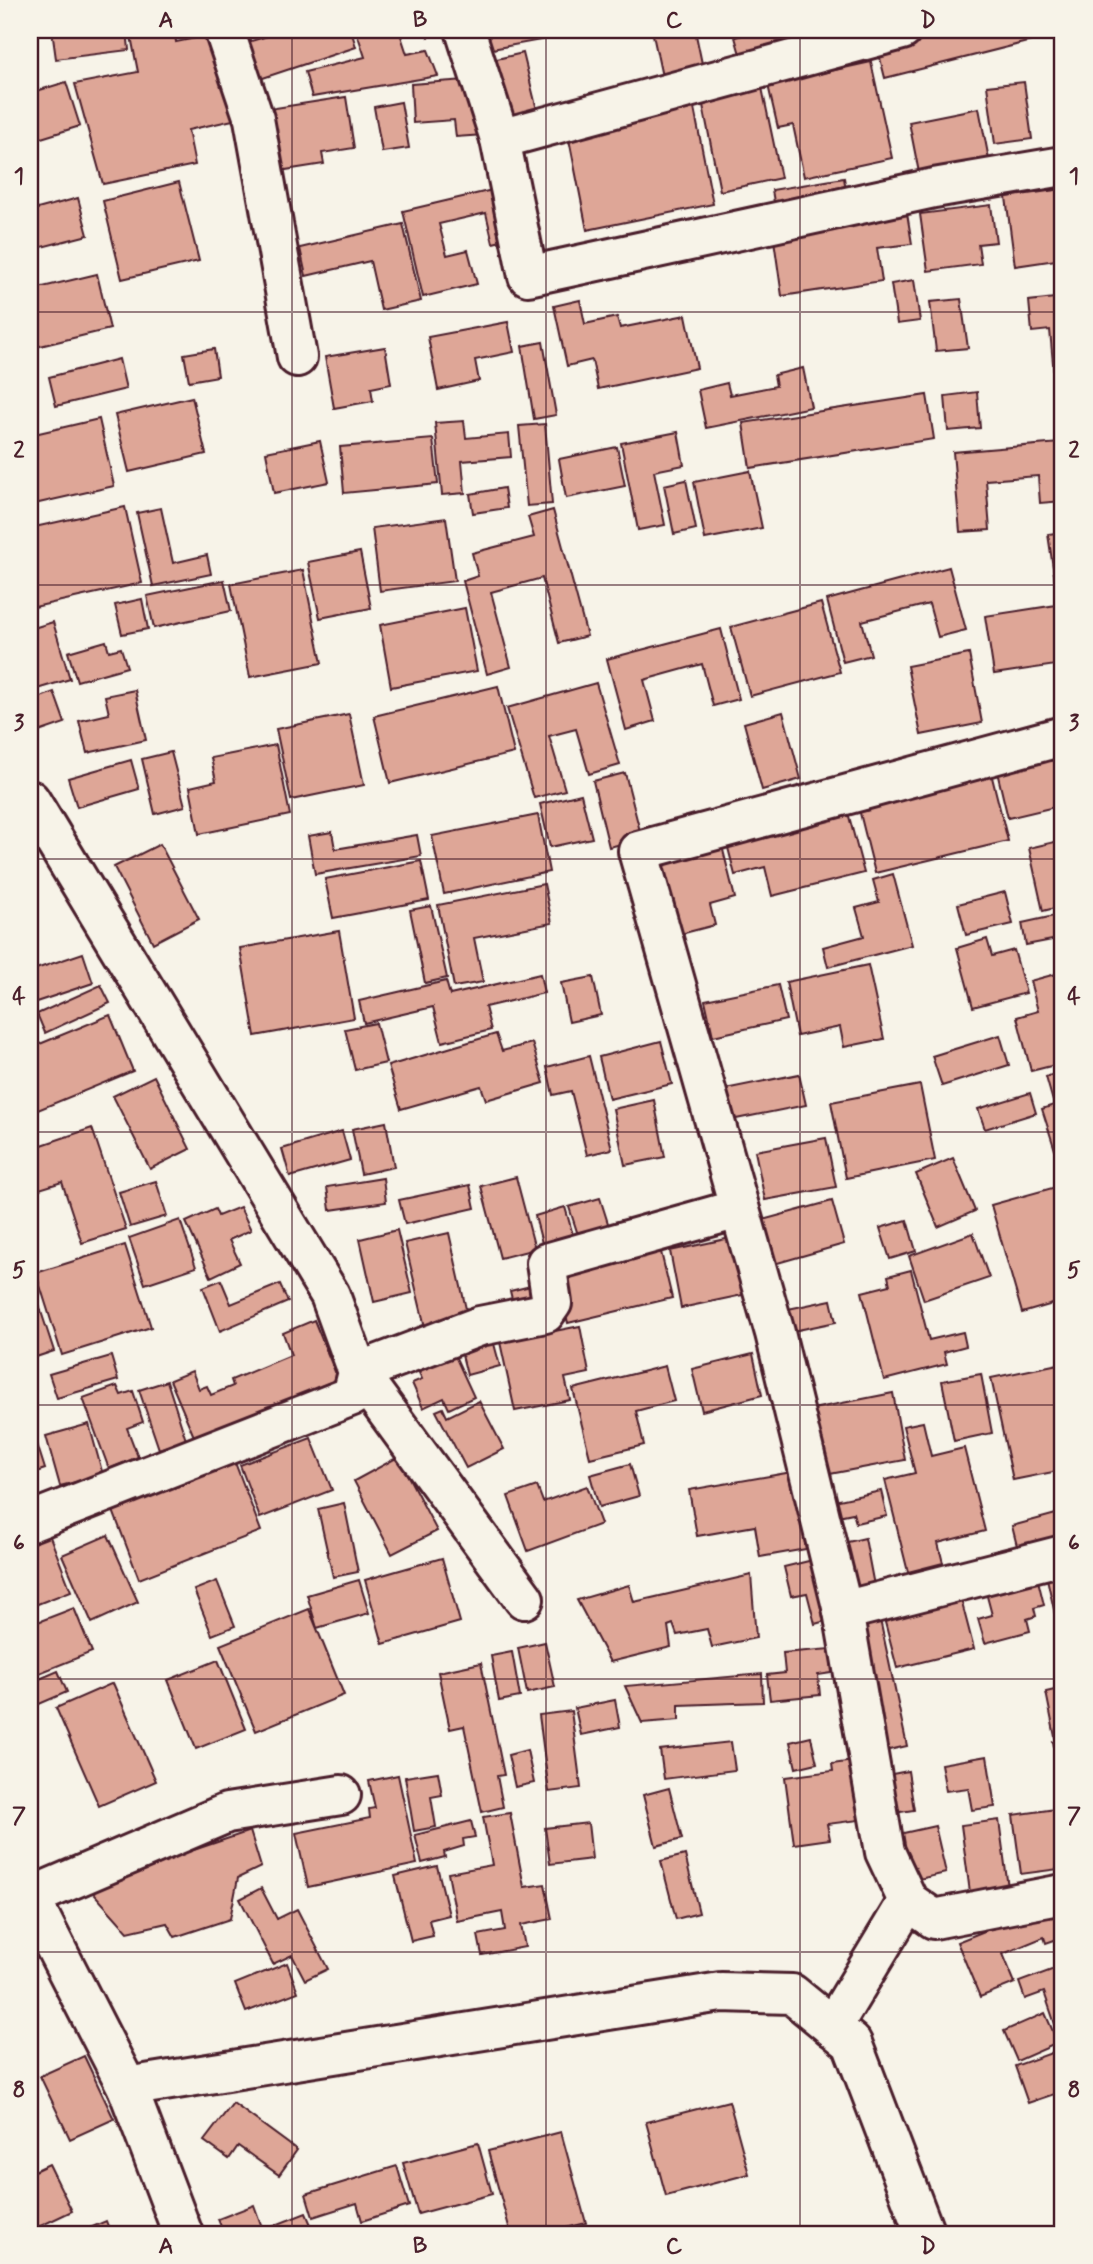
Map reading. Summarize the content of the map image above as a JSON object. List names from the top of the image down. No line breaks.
{"grid":{"columns":["A","B","C","D"],"rows":["1","2","3","4","5","6","7","8"]}}
